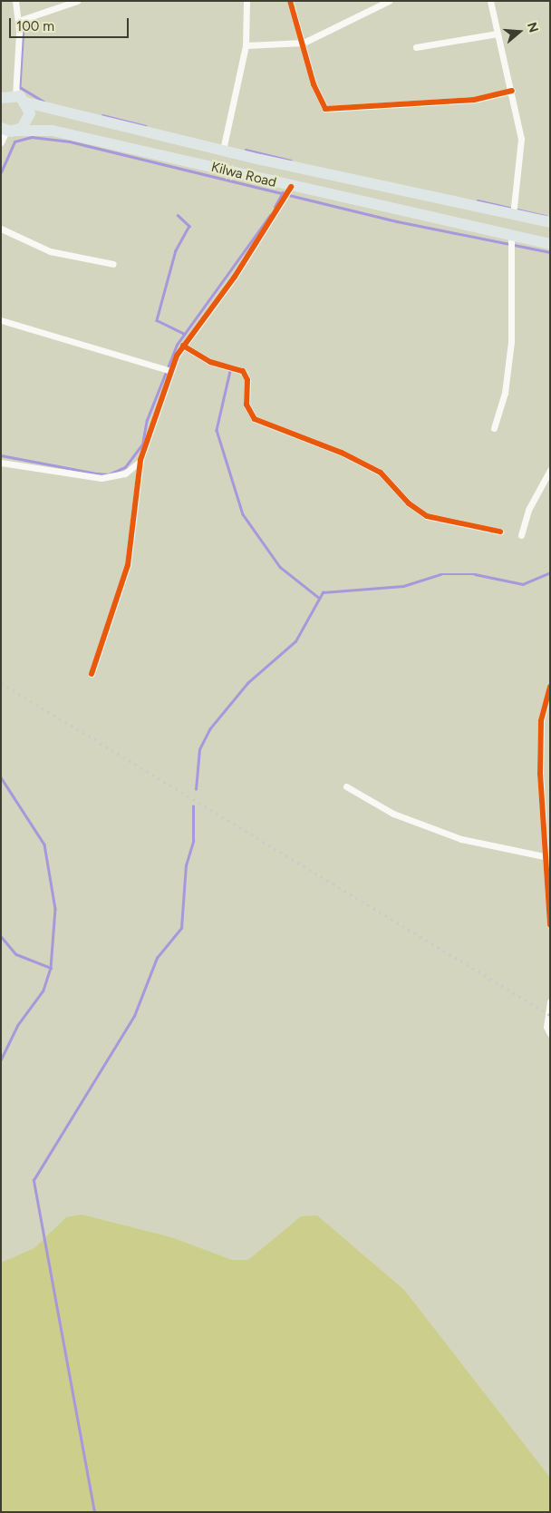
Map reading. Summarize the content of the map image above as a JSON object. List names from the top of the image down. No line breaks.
{"streets":{"highway":["Kilwa Road"]},"scale_bar":"100 m","north":"right"}
